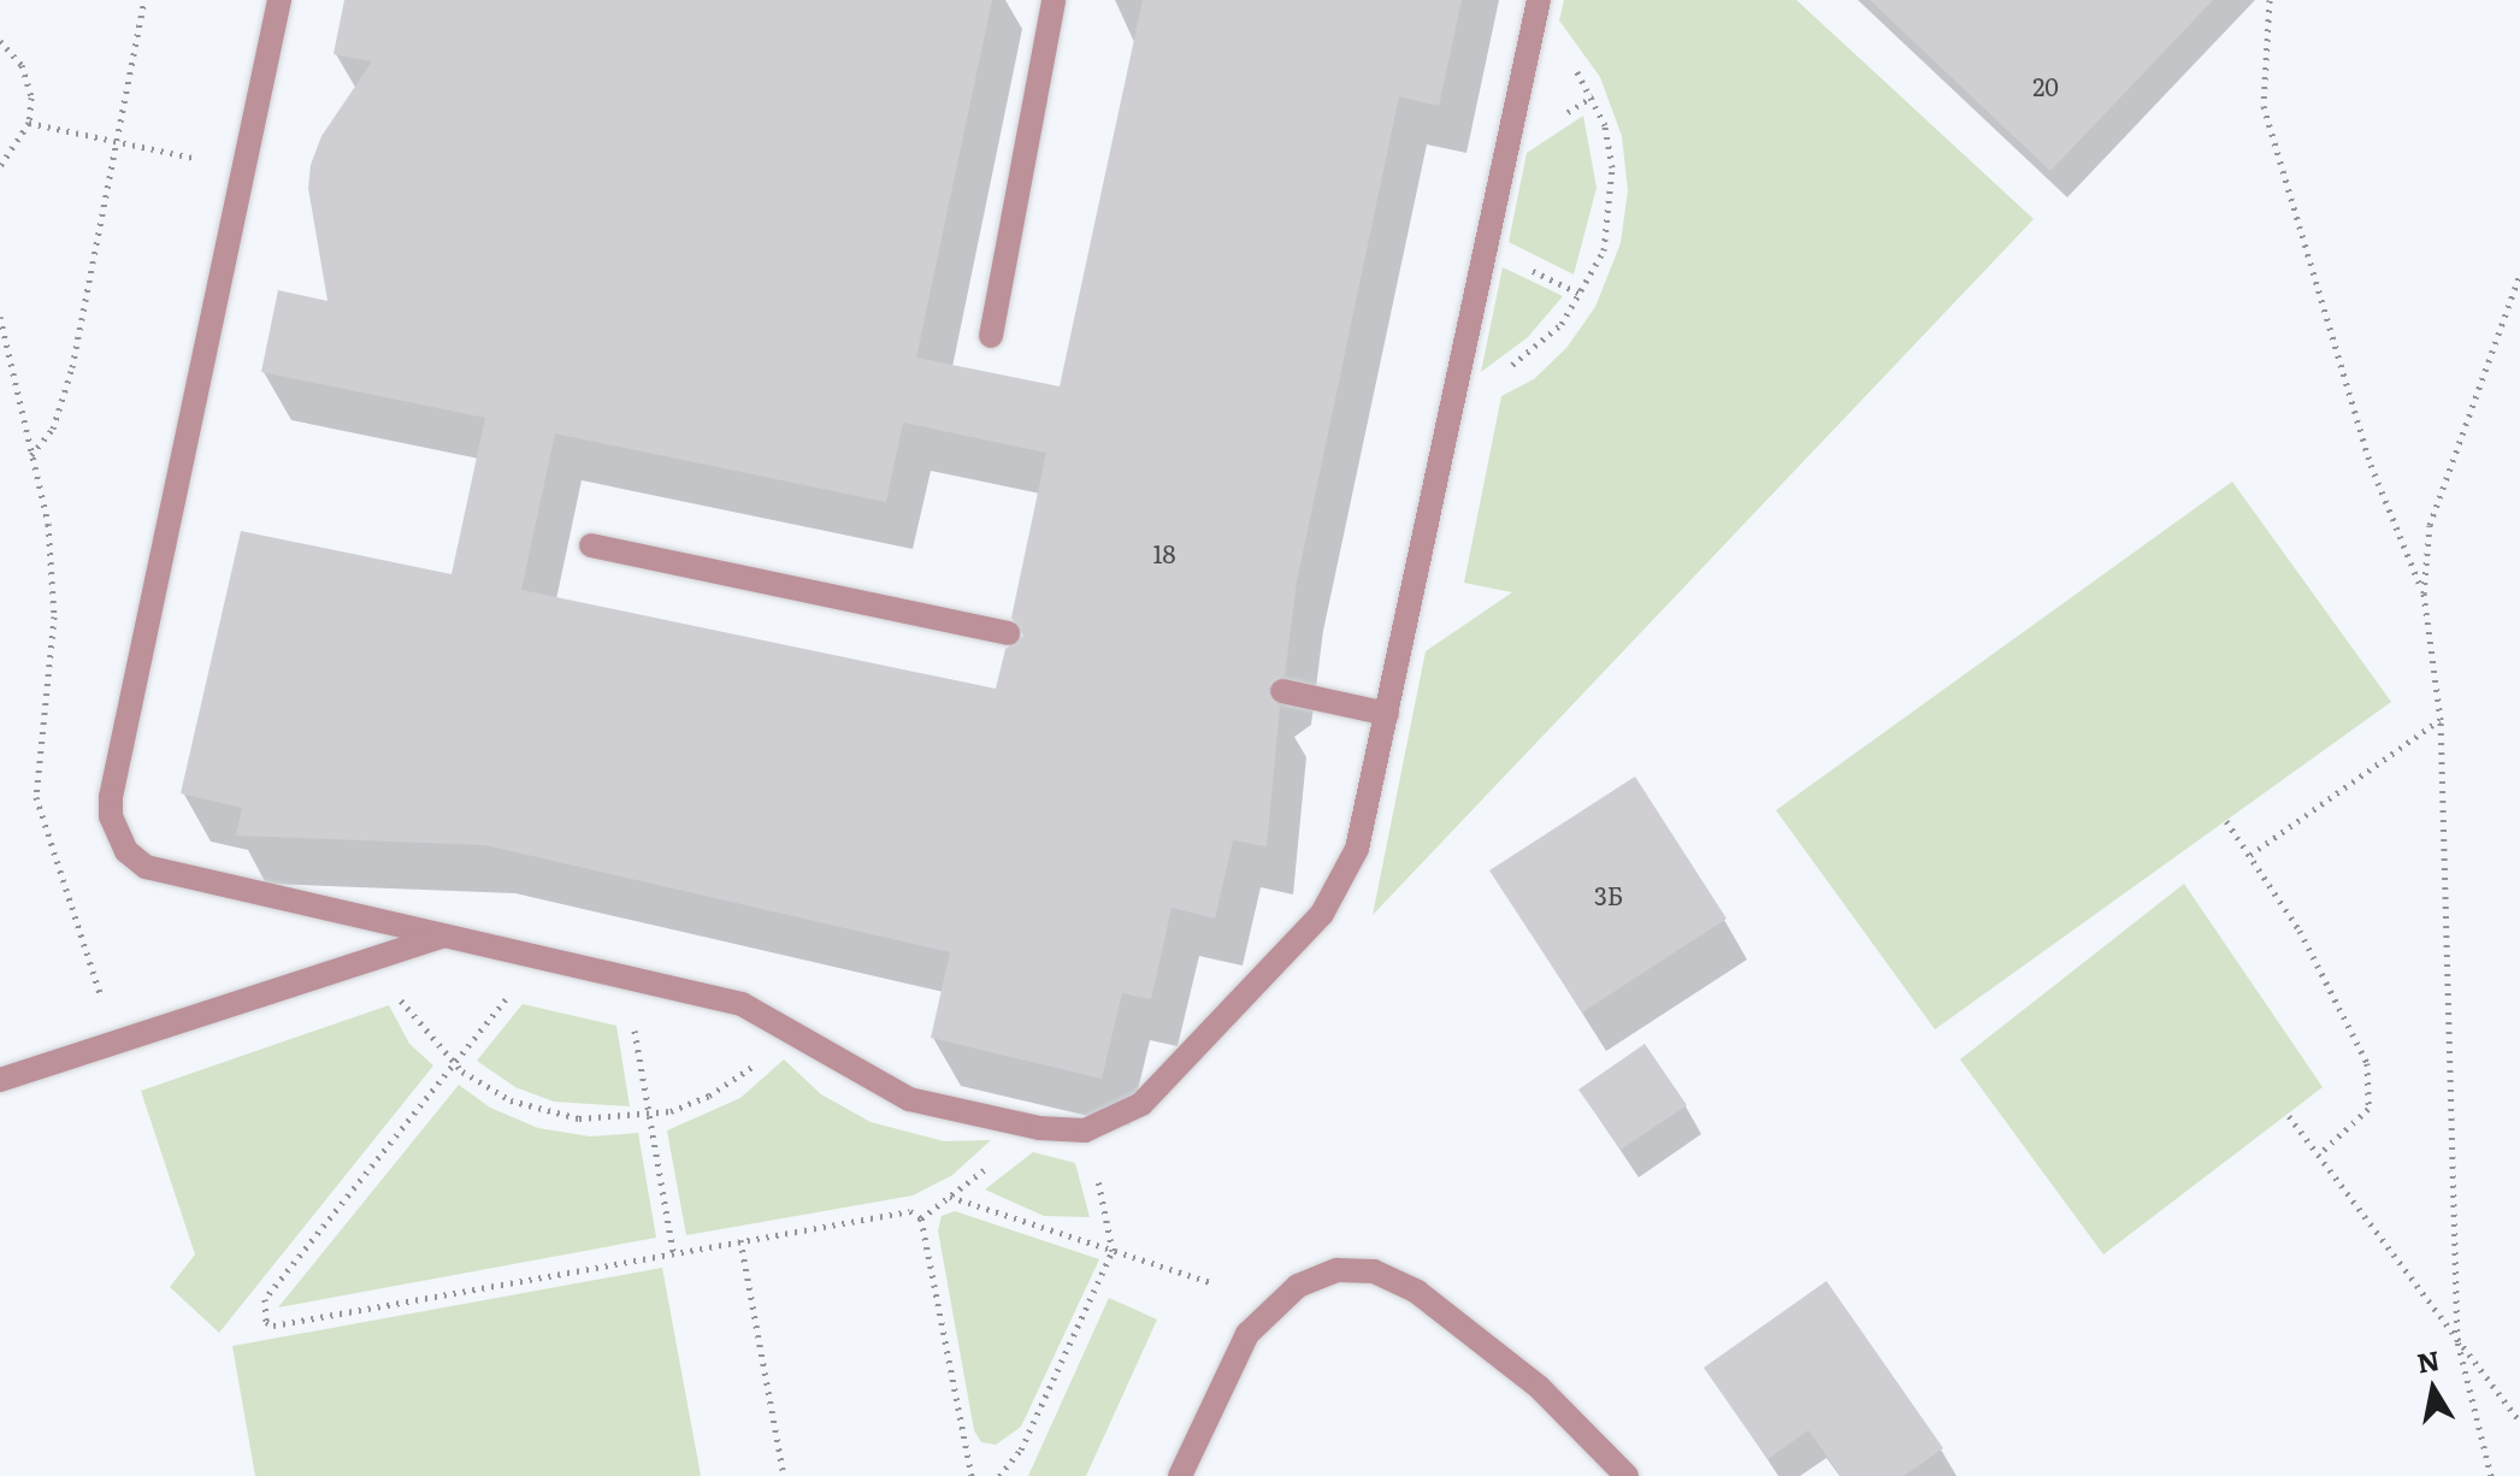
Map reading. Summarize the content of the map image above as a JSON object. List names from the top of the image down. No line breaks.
{"house_numbers":["20","18","3Б"],"north":"top"}
